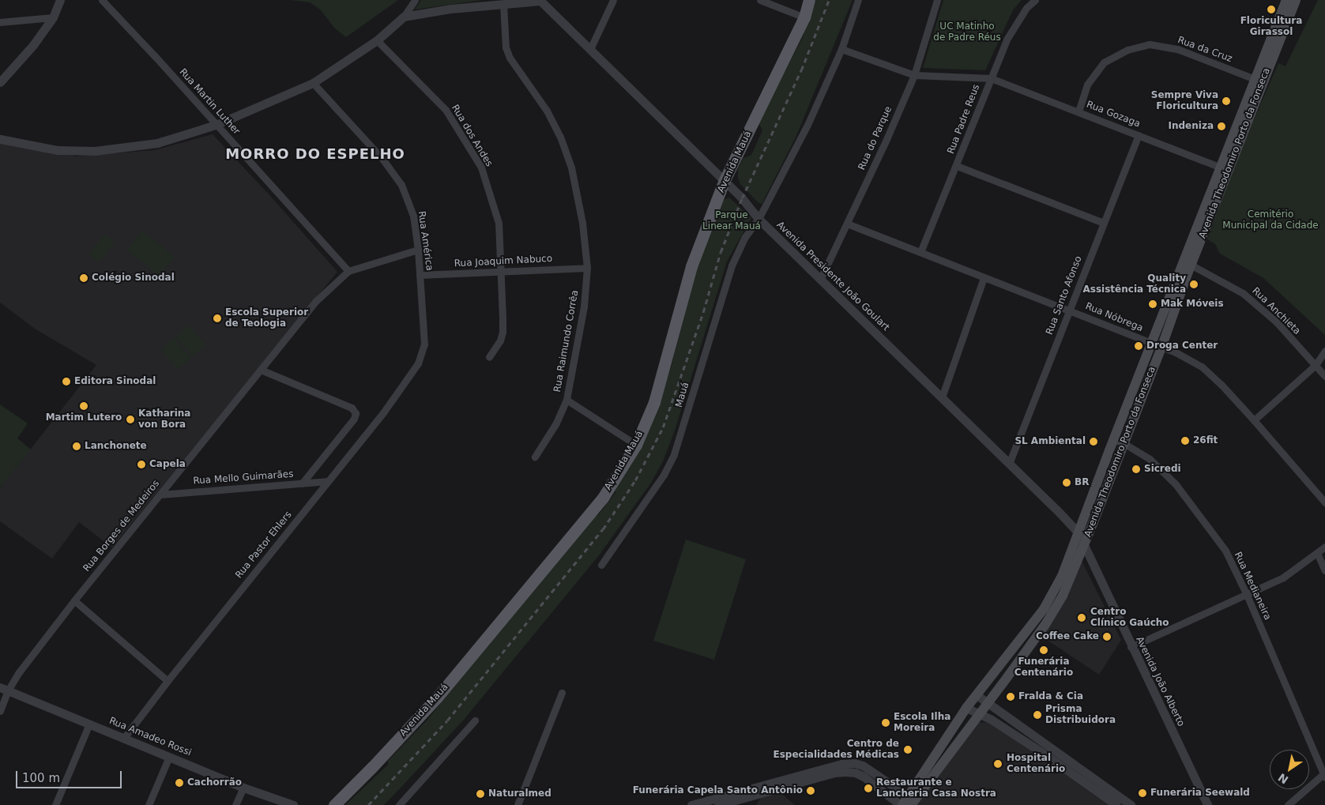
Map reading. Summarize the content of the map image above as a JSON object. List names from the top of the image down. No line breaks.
{"streets":{"main road":["Avenida Theodomiro Porto da Fonseca","Avenida Mauá"],"street":["Rua da Cruz","Rua Martin Luther","Rua Gozaga","Rua Padre Reus","Rua dos Andes","Rua do Parque","Rua América","Rua Joaquim Nabuco","Avenida Presidente João Goulart","Rua Santo Afonso","Rua Anchieta","Rua Nóbrega","Rua Raimundo Corrêa","Mauá","Rua Mello Guimarães","Rua Borges de Medeiros","Rua Pastor Ehlers","Rua Medianeira","Avenida João Alberto","Rua Amadeo Rossi"]},"crossings":[["Rua da Cruz","Rua Gozaga"],["Rua da Cruz","Avenida Theodomiro Porto da Fonseca"],["Rua Martin Luther","Rua Borges de Medeiros"],["Rua Gozaga","Rua Padre Reus"],["Rua Gozaga","Rua do Parque"],["Rua Gozaga","Avenida Theodomiro Porto da Fonseca"],["Rua Gozaga","Rua Santo Afonso"],["Rua Padre Reus","Rua Nóbrega"],["Rua dos Andes","Rua Joaquim Nabuco"],["Rua do Parque","Avenida Presidente João Goulart"],["Rua do Parque","Rua Nóbrega"],["Avenida Theodomiro Porto da Fonseca","Avenida Presidente João Goulart"],["Avenida Theodomiro Porto da Fonseca","Rua Anchieta"],["Avenida Theodomiro Porto da Fonseca","Rua Nóbrega"],["Avenida Theodomiro Porto da Fonseca","Rua Medianeira"],["Avenida Theodomiro Porto da Fonseca","Avenida João Alberto"],["Avenida Mauá","Avenida Presidente João Goulart"],["Rua América","Rua Joaquim Nabuco"],["Rua América","Rua Pastor Ehlers"],["Rua Joaquim Nabuco","Rua Raimundo Corrêa"],["Avenida Presidente João Goulart","Rua Santo Afonso"],["Avenida Presidente João Goulart","Mauá"],["Avenida Presidente João Goulart","Avenida João Alberto"],["Rua Santo Afonso","Rua Nóbrega"],["Rua Mello Guimarães","Rua Borges de Medeiros"],["Rua Mello Guimarães","Rua Pastor Ehlers"],["Rua Borges de Medeiros","Rua Amadeo Rossi"],["Rua Pastor Ehlers","Rua Amadeo Rossi"]],"districts":["MORRO DO ESPELHO"],"parks":["UC Matinho de Padre Réus","Cemitério Municipal da Cidade","Parque Linear Mauá"],"places":["Floricultura Girassol","Sempre Viva Floricultura","Indeniza","Colégio Sinodal","Quality Assistência Técnica","Mak Móveis","Escola Superior de Teologia","Droga Center","Editora Sinodal","Martim Lutero","Katharina von Bora","26fit","SL Ambiental","Lanchonete","Capela","Sicredi","BR","Centro Clínico Gaúcho","Coffee Cake","Funerária Centenário","Fralda & Cia","Prisma Distribuidora","Escola Ilha Moreira","Centro de Especialidades Médicas","Hospital Centenário","Cachorrão","Restaurante e Lancheria Casa Nostra","Funerária Capela Santo Antônio","Funerária Seewald","Naturalmed"],"scale_bar":"100 m","north":"bottom left"}
